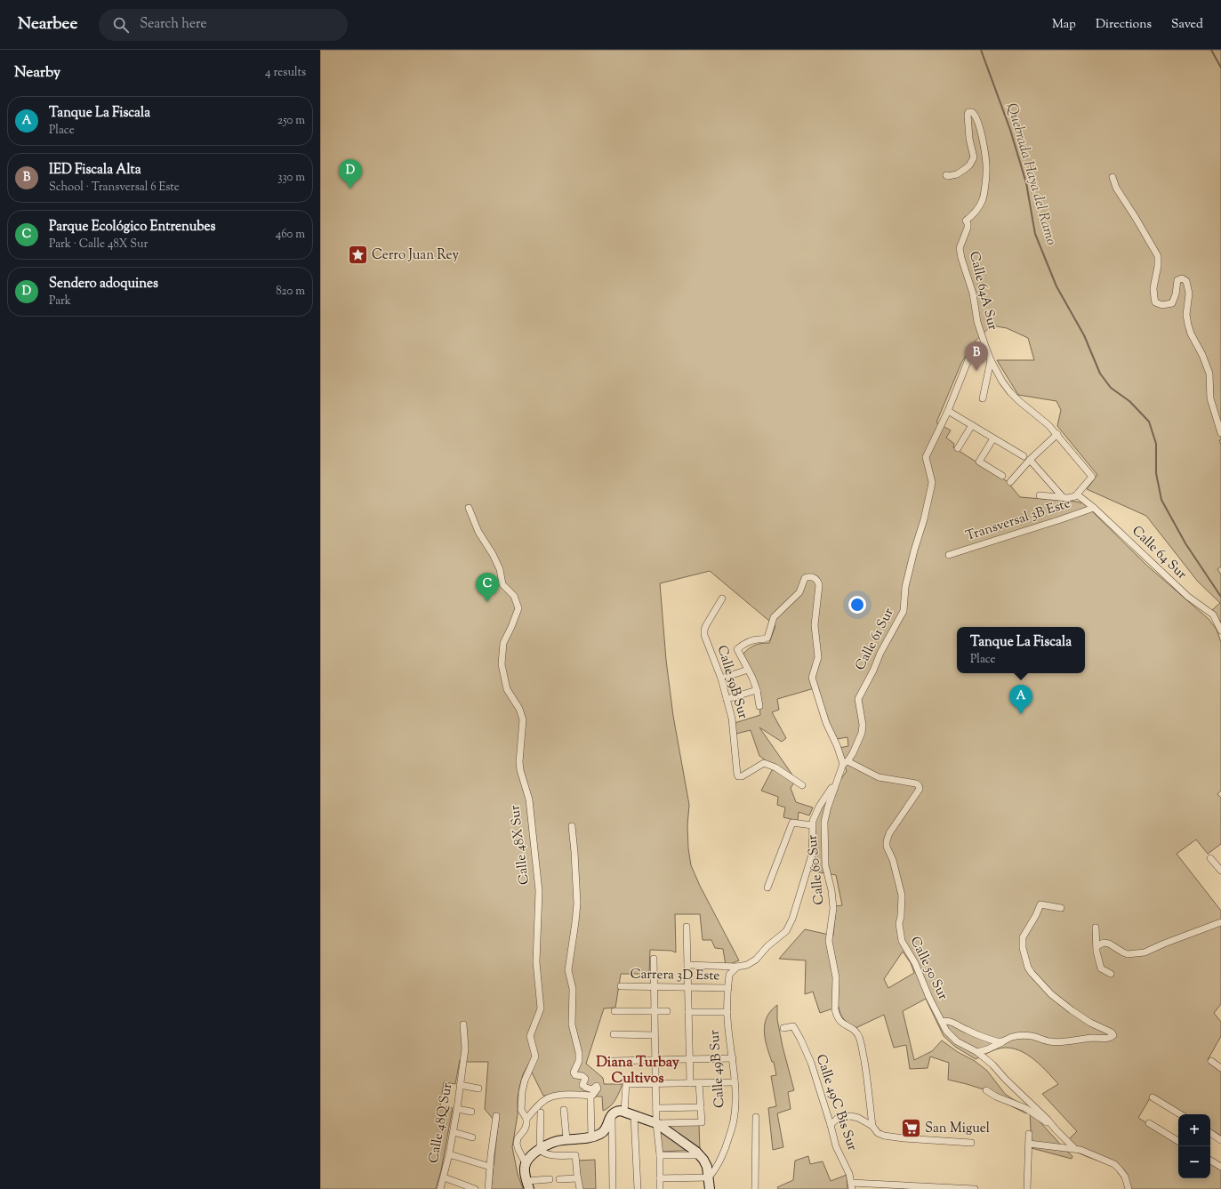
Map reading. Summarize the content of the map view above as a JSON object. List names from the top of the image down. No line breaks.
{"streets":{"street":["Calle 64A Sur","Transversal 3B Este","Calle 64 Sur","Calle 61 Sur","Calle 59B Sur","Calle 48X Sur","Calle 60 Sur","Calle 50 Sur","Carrera 3D Este","Calle 49B Sur","Calle 49C Bis Sur","Calle 48Q Sur"]},"crossings":[["Calle 64A Sur","Calle 64 Sur"],["Transversal 3B Este","Calle 64 Sur"],["Calle 61 Sur","Calle 60 Sur"],["Calle 61 Sur","Calle 50 Sur"],["Calle 60 Sur","Calle 50 Sur"],["Carrera 3D Este","Calle 49B Sur"]],"districts":["Diana Turbay Cultivos"],"water":["Quebrada Haya del Ramo"],"places":{"place":["Cerro Juan Rey"],"supermarket":["San Miguel"]},"page":{"header":"Nearbee","search":"Search here","nav":["Map","Directions","Saved"],"heading":["Nearby","4 results"],"list":[{"mark":"A","name":"Tanque La Fiscala","note":"Place","value":"250 m"},{"mark":"B","name":"IED Fiscala Alta","note":"School · Transversal 6 Este","value":"330 m"},{"mark":"C","name":"Parque Ecológico Entrenubes","note":"Park · Calle 48X Sur","value":"460 m"},{"mark":"D","name":"Sendero adoquines","note":"Park","value":"820 m"}],"pins":["D","B","C","A"],"popup":["Tanque La Fiscala","Place"],"map_buttons":["+","−"]}}
